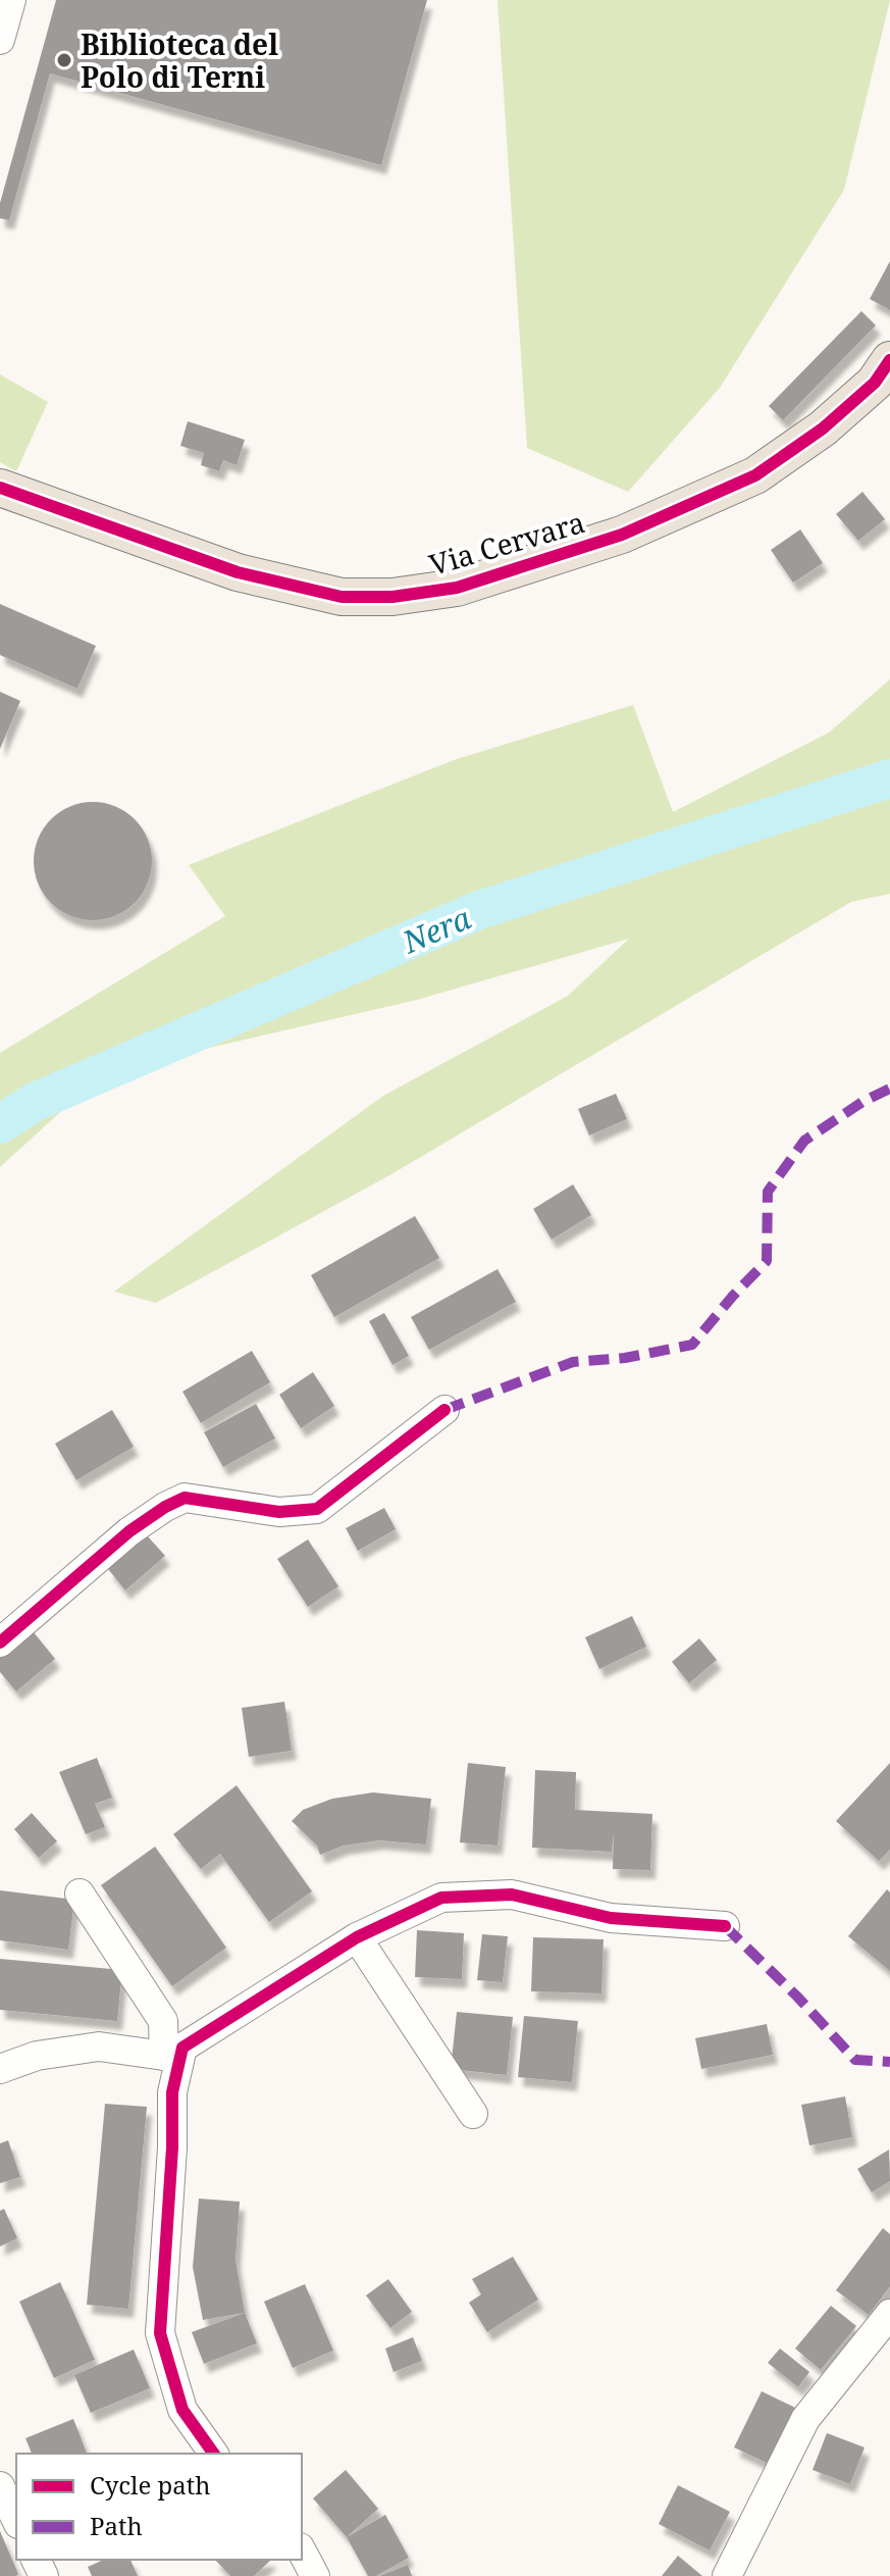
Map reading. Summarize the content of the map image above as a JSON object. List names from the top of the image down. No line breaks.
{"streets":{"main road":["Via Cervara"]},"water":["Nera"],"places":["Biblioteca del Polo di Terni"],"legend":["Cycle path","Path"]}
